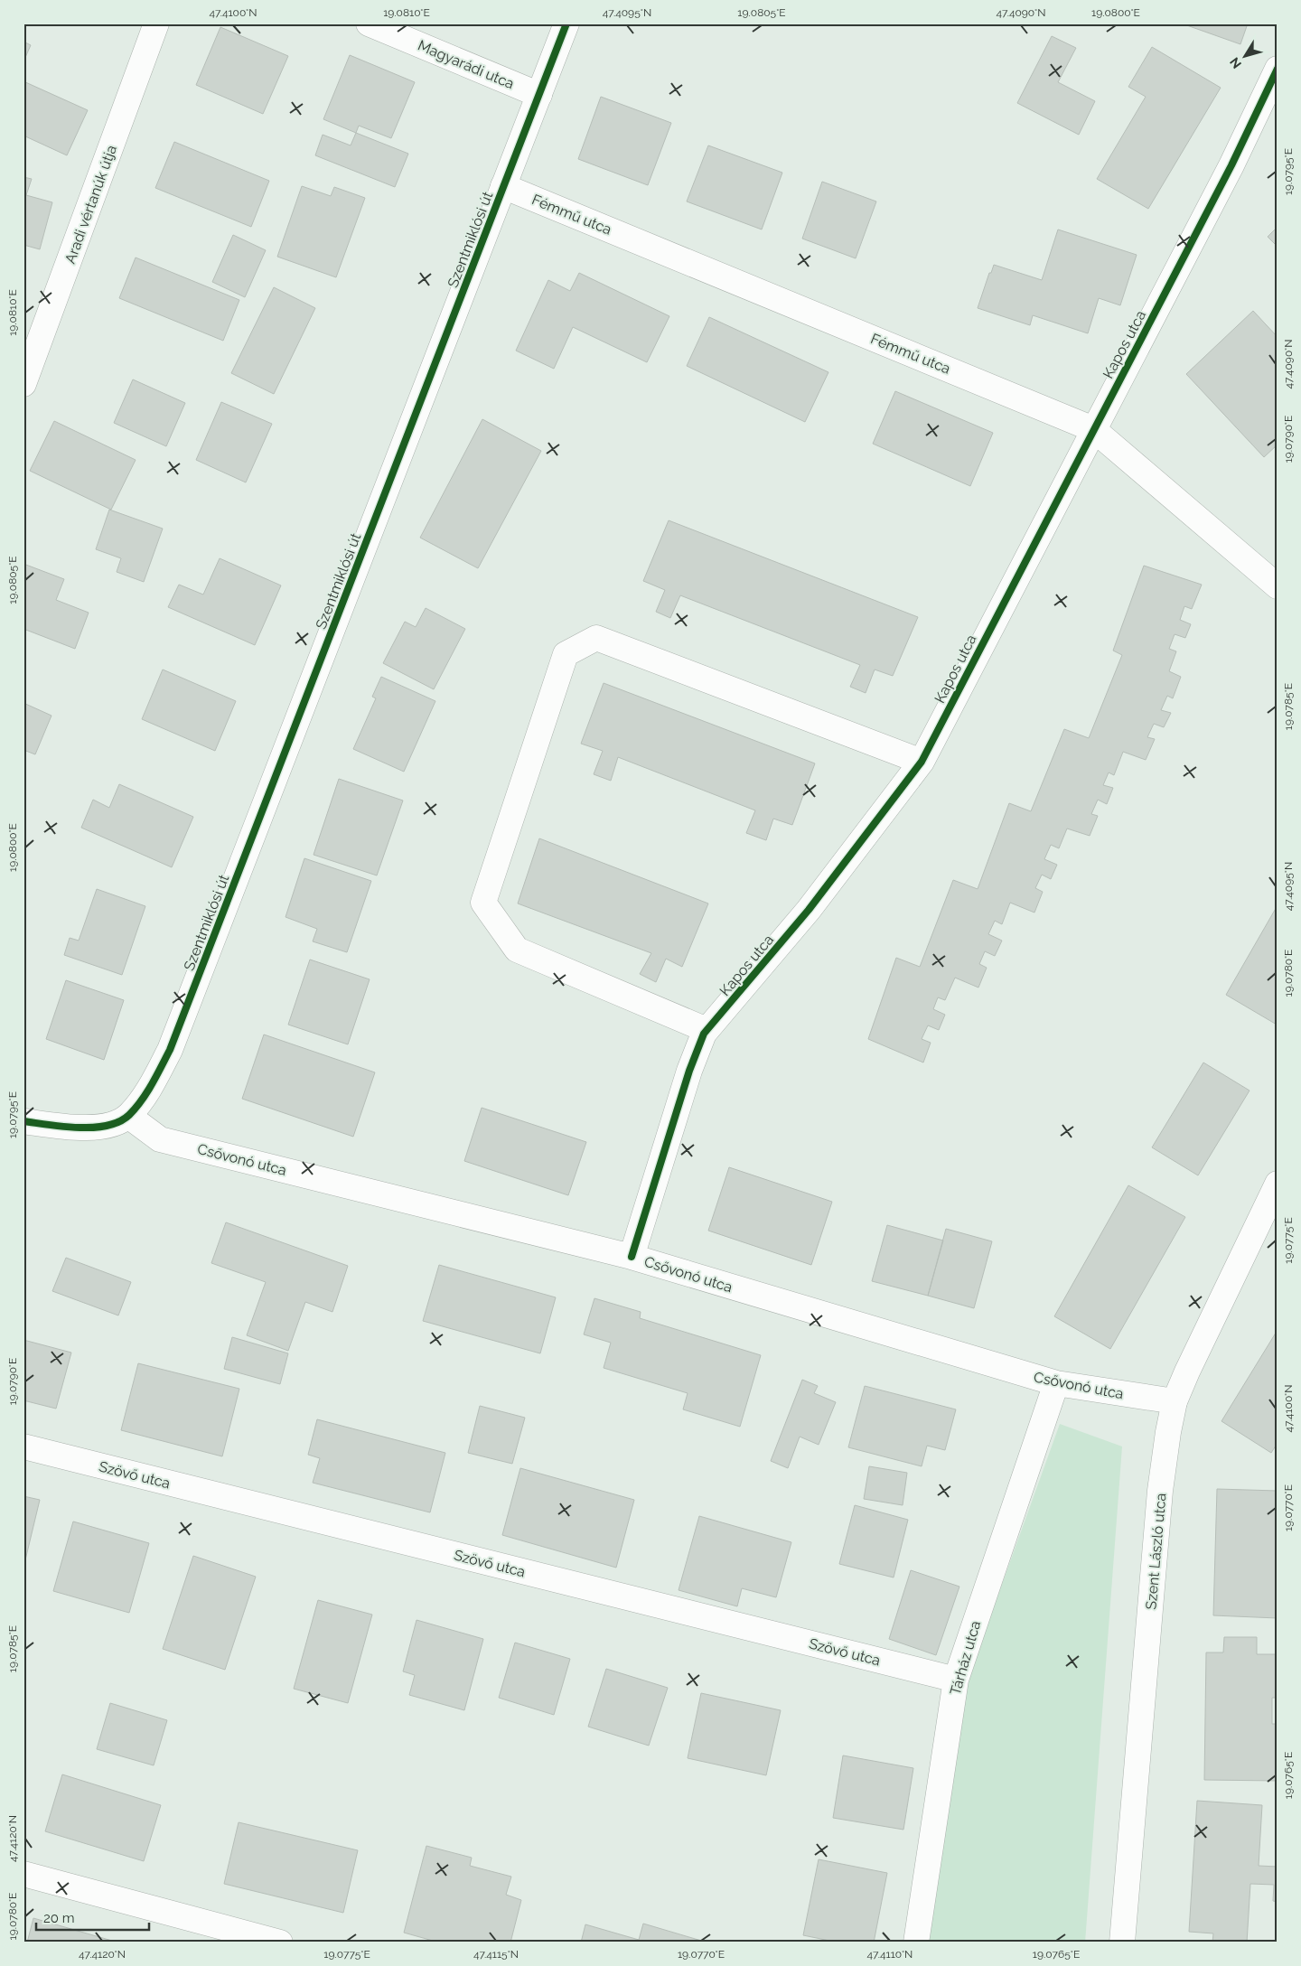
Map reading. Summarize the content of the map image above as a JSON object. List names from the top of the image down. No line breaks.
{"streets":{"street":["Magyarádi utca","Aradi vértanúk útja","Fémmű utca","Szentmiklósi út","Kapos utca","Csővonó utca","Szövő utca","Szent László utca","Tárház utca"]},"crossings":[["Magyarádi utca","Szentmiklósi út"],["Fémmű utca","Szentmiklósi út"],["Fémmű utca","Kapos utca"],["Szentmiklósi út","Csővonó utca"],["Kapos utca","Csővonó utca"],["Csővonó utca","Szent László utca"],["Csővonó utca","Tárház utca"],["Szövő utca","Tárház utca"]],"scale_bar":"20 m","north":"bottom left","coordinates":["47.4100°N","19.0810°E","47.4095°N","19.0805°E","47.4090°N","19.0800°E","19.0795°E","19.0790°E","19.0785°E","19.0780°E","19.0775°E","19.0770°E","19.0765°E","47.4120°N","47.4115°N","47.4110°N"]}
